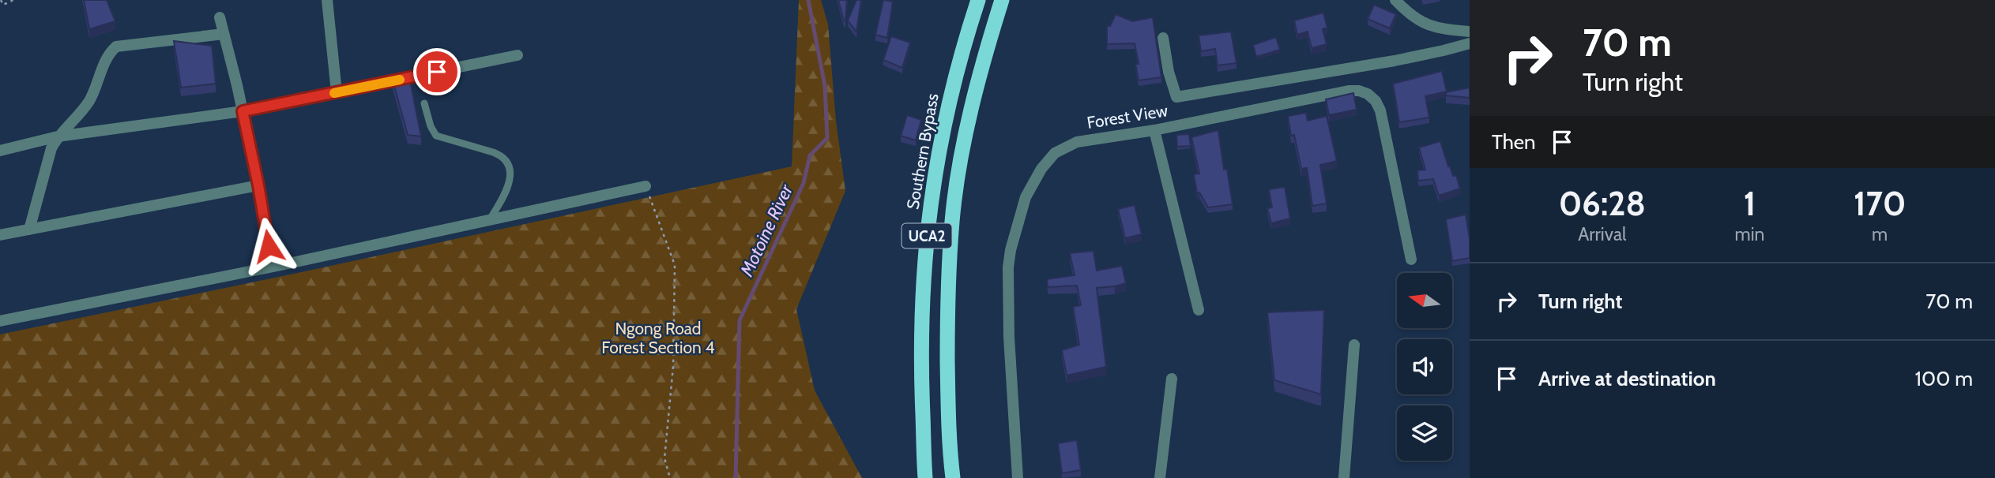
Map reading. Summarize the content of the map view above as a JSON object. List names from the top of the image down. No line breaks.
{"streets":{"highway":["Southern Bypass","UCA2"],"street":["Forest View"]},"water":["Motoine River"],"parks":["Ngong Road Forest Section 4"],"north":"left","page":{"turn":["70 m","Turn right"],"then":"Then","eta":["06:28","Arrival","1","min","170","m"],"list":[{"name":"Turn right","value":"70 m"},{"name":"Arrive at destination","value":"100 m"}]}}
